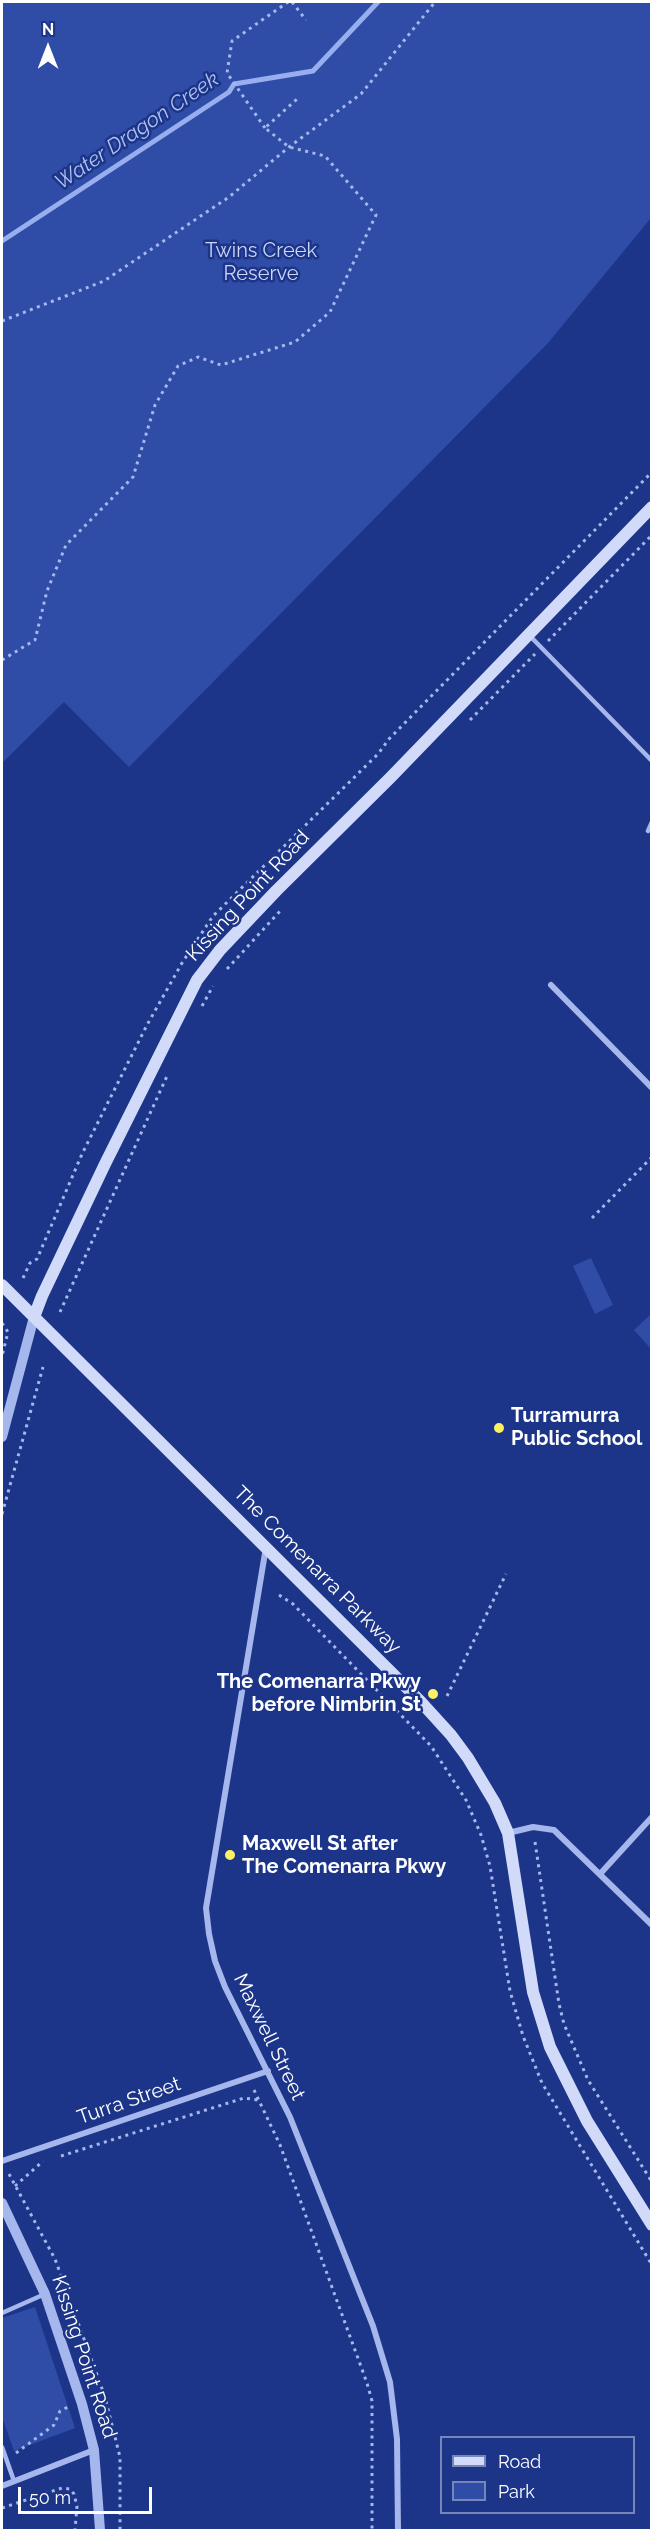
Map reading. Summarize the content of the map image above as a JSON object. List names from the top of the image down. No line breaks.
{"streets":{"main road":["Kissing Point Road","The Comenarra Parkway"],"street":["Maxwell Street","Turra Street"]},"crossings":[["Kissing Point Road","The Comenarra Parkway"],["The Comenarra Parkway","Maxwell Street"],["Maxwell Street","Turra Street"]],"water":["Water Dragon Creek"],"parks":["Twins Creek Reserve"],"places":["Turramurra Public School","The Comenarra Pkwy before Nimbrin St","Maxwell St after The Comenarra Pkwy"],"legend":["Road","Park"],"scale_bar":"50 m","north":"top"}
